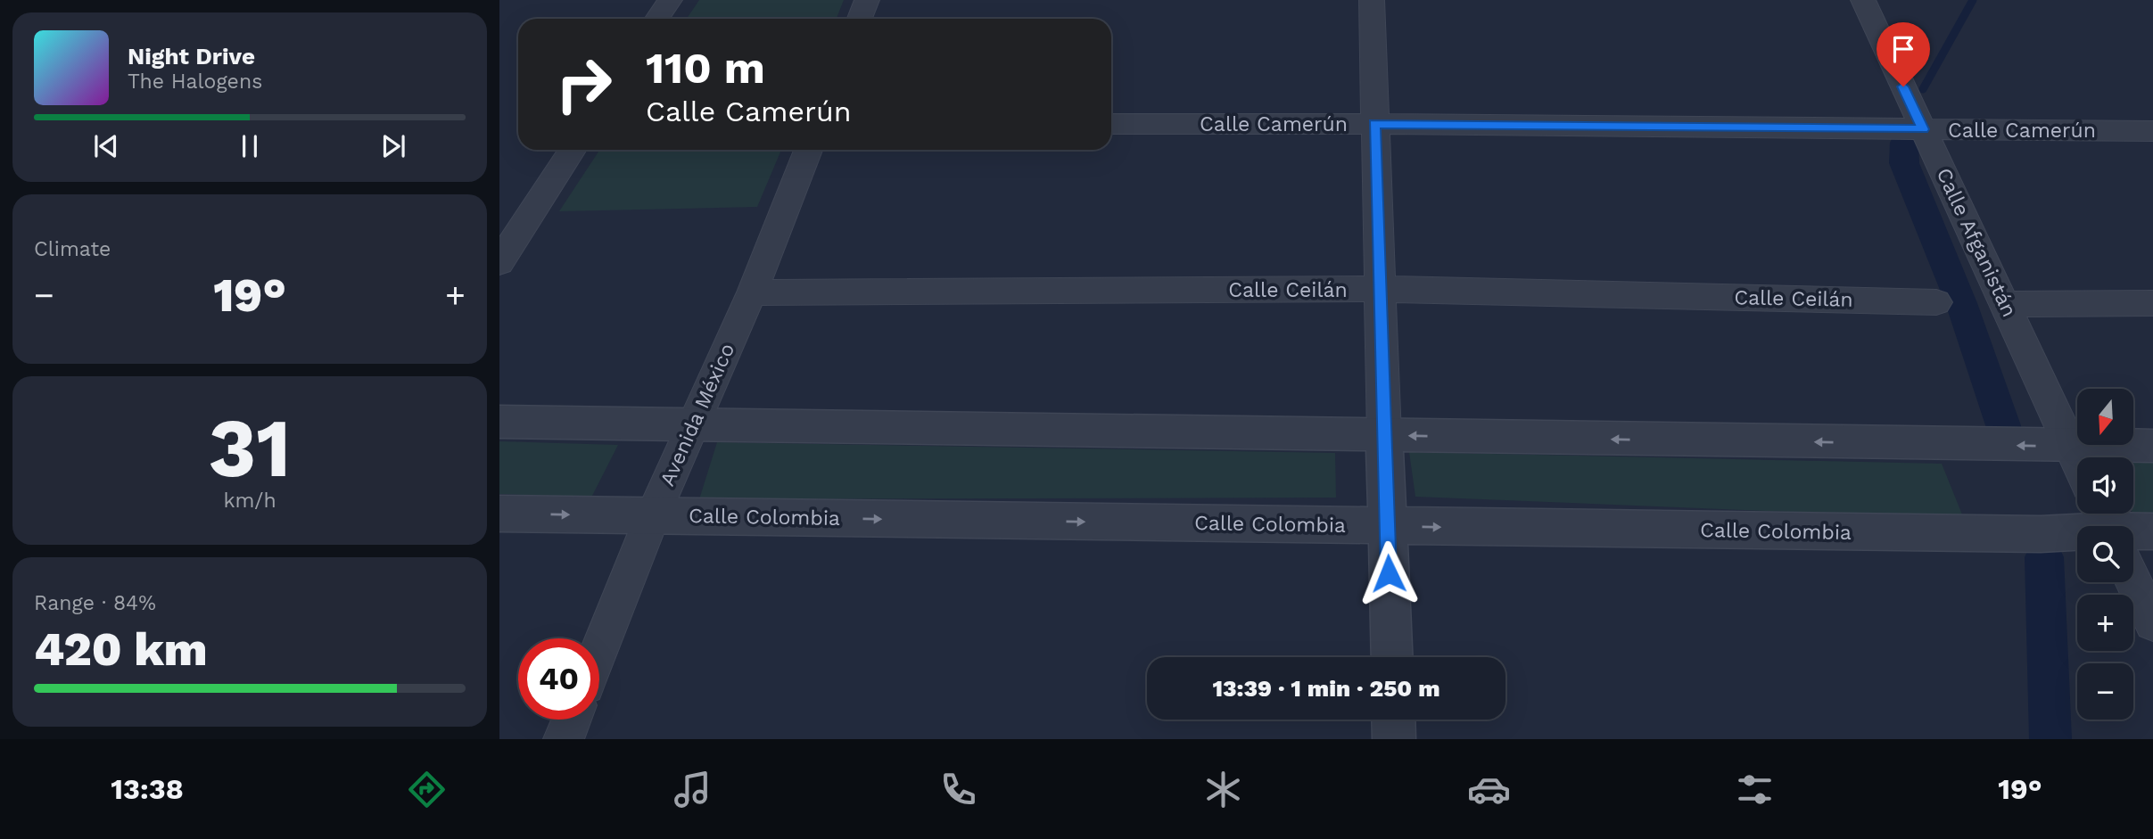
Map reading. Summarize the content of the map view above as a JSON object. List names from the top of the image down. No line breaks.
{"streets":{"street":["Calle Camerún","Calle Afganistán","Calle Ceilán","Avenida México","Calle Colombia"]},"crossings":[["Calle Camerún","Calle Afganistán"],["Calle Ceilán","Avenida México"],["Avenida México","Calle Colombia"]],"north":"bottom","page":{"turn":["110 m","Calle Camerún"],"song":["Night Drive","The Halogens"],"tile":["Climate",["31","km/h"],["Range · 84%","420 km"]],"heat":["−","19°","+"],"map_buttons":["+","−"],"limit":"40","trip":"13:39 · 1 min · 250 m","tabs":["13:38","19°"]}}
